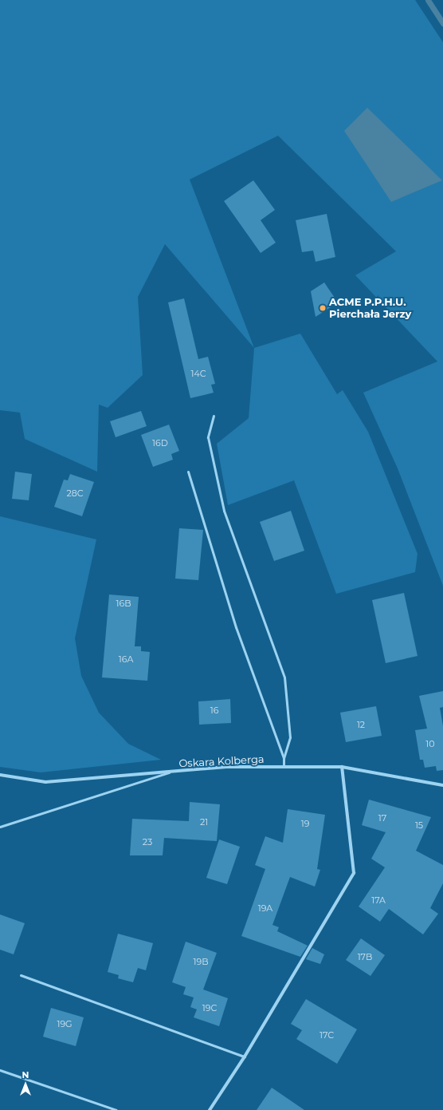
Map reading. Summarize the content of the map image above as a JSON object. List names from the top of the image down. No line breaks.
{"streets":{"street":["Oskara Kolberga"]},"places":["ACME P.P.H.U. Pierchała Jerzy"],"house_numbers":["14C","16D","28C","16B","16A","16","12","10","17","21","19","15","23","17A","19A","17B","19B","19C","19G","17C"],"north":"top"}
